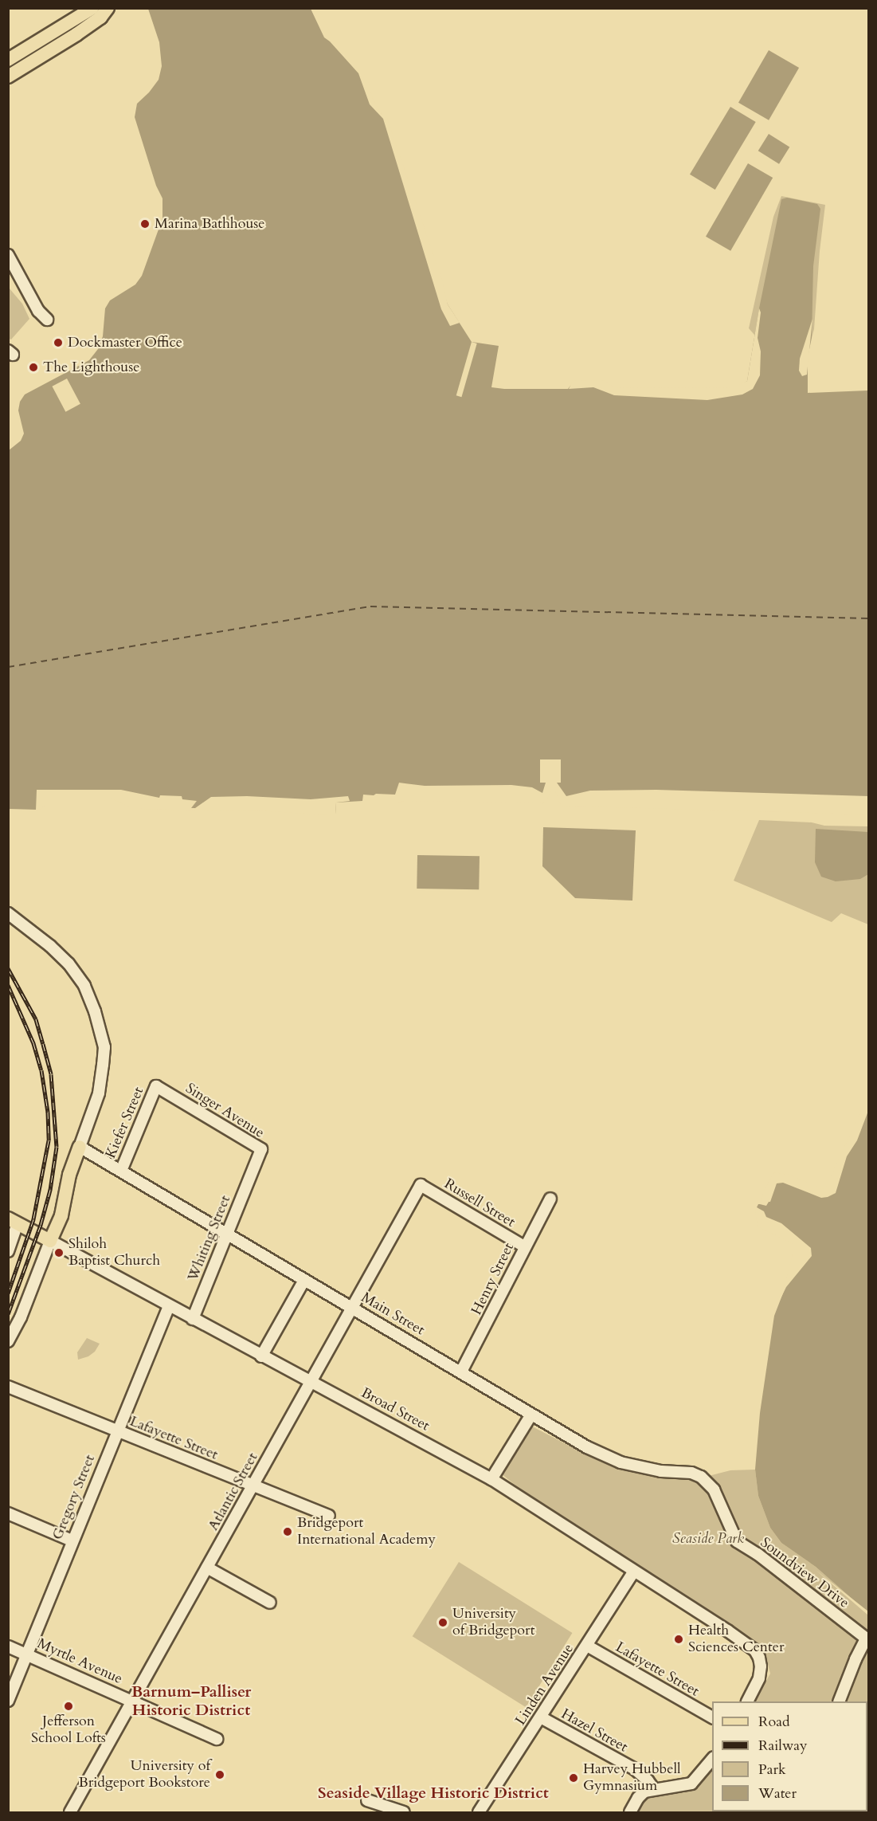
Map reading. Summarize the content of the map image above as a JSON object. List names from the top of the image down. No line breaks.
{"streets":{"main road":["Broad Street"],"street":["Singer Avenue","Kiefer Street","Russell Street","Whiting Street","Henry Street","Main Street","Lafayette Street","Atlantic Street","Gregory Street","Soundview Drive","Myrtle Avenue","Linden Avenue","Hazel Street"]},"crossings":[["Singer Avenue","Kiefer Street"],["Singer Avenue","Whiting Street"],["Kiefer Street","Main Street"],["Russell Street","Henry Street"],["Russell Street","Atlantic Street"],["Whiting Street","Main Street"],["Whiting Street","Broad Street"],["Henry Street","Main Street"],["Main Street","Atlantic Street"],["Main Street","Soundview Drive"],["Broad Street","Atlantic Street"],["Broad Street","Gregory Street"],["Broad Street","Linden Avenue"],["Lafayette Street","Atlantic Street"],["Lafayette Street","Gregory Street"],["Lafayette Street","Linden Avenue"],["Atlantic Street","Myrtle Avenue"],["Gregory Street","Myrtle Avenue"],["Linden Avenue","Hazel Street"]],"districts":["Barnum–Palliser Historic District","Seaside Village Historic District"],"parks":["Seaside Park"],"places":["Marina Bathhouse","Dockmaster Office","The Lighthouse","Shiloh Baptist Church","Bridgeport International Academy","University of Bridgeport","Health Sciences Center","Jefferson School Lofts","University of Bridgeport Bookstore","Harvey Hubbell Gymnasium"],"legend":["Road","Railway","Park","Water"]}
